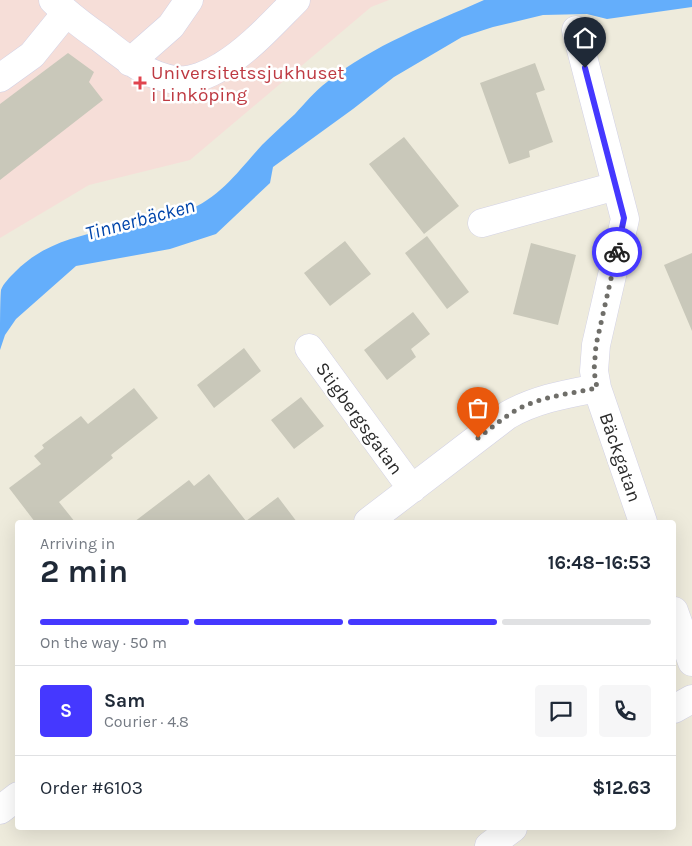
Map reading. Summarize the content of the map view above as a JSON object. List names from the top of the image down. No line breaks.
{"streets":{"street":["Stigbergsgatan","Bäckgatan"]},"crossings":[["Stigbergsgatan","Bäckgatan"]],"water":["Tinnerbäcken"],"places":{"health":["Universitetssjukhuset i Linköping"]},"page":{"heading":["2 min","Arriving in","16:48–16:53"],"panel":["Sam","Courier · 4.8","Order #6103","$12.63"],"bar":"On the way · 50 m","round":"S"}}
